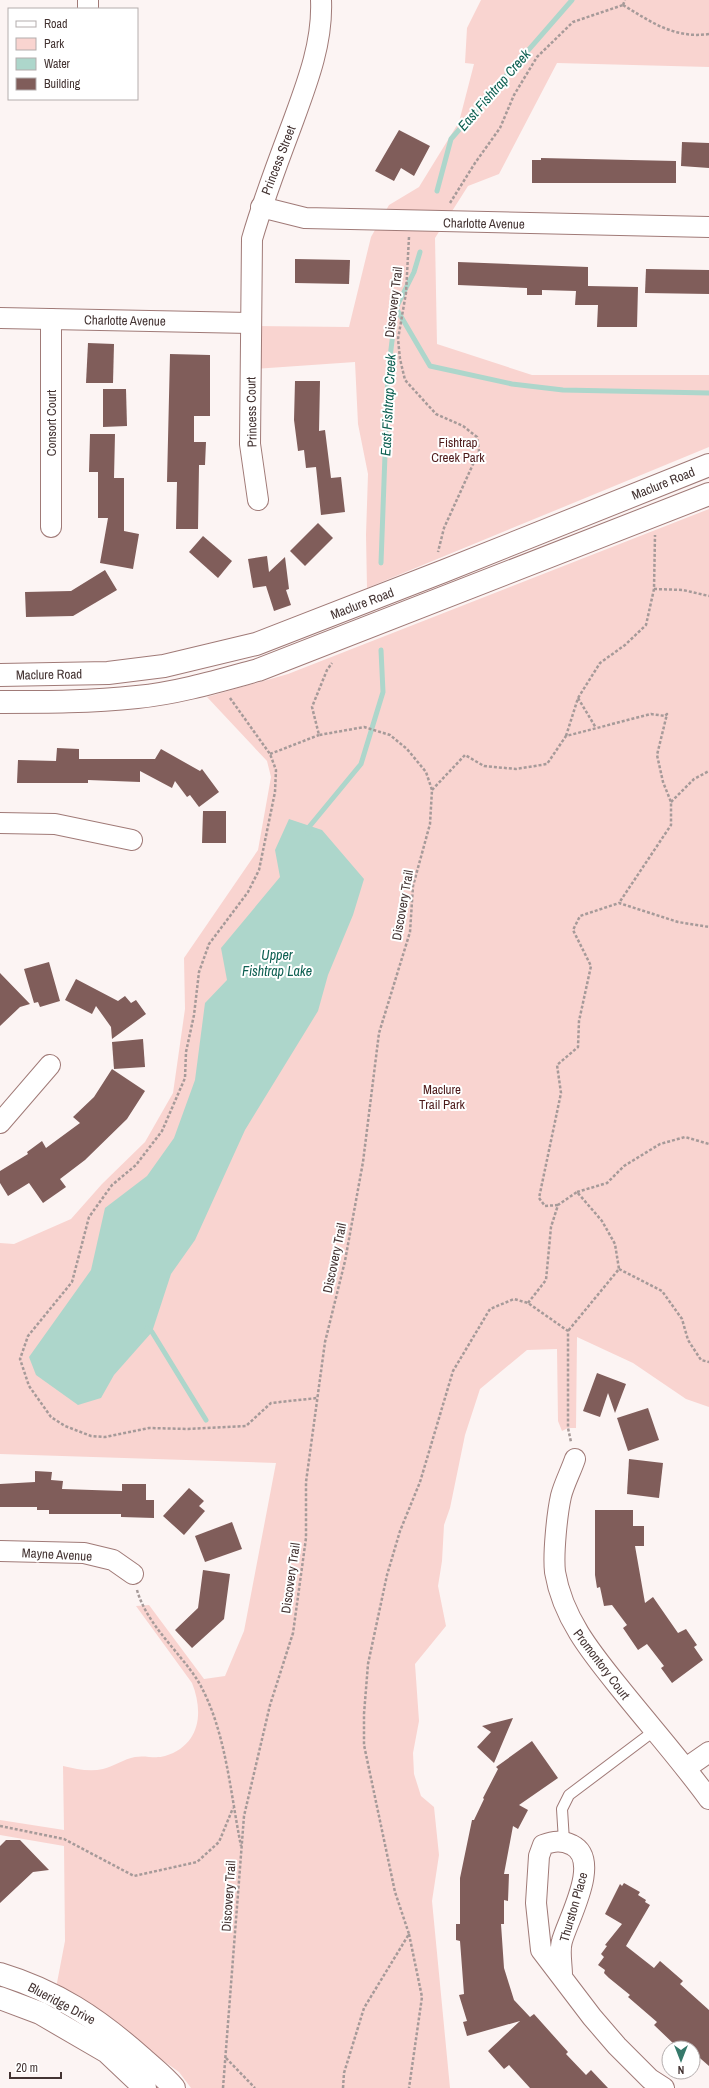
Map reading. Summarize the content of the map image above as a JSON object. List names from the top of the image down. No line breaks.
{"streets":{"main road":["Maclure Road","Blueridge Drive"],"street":["Princess Street","Charlotte Avenue","Princess Court","Consort Court","Mayne Avenue","Promontory Court","Thurston Place"],"path":["Discovery Trail"]},"crossings":[["Princess Street","Charlotte Avenue"],["Princess Street","Princess Court"],["Charlotte Avenue","Princess Court"],["Charlotte Avenue","Consort Court"]],"water":["East Fishtrap Creek","Upper Fishtrap Lake"],"parks":["Fishtrap Creek Park","Maclure Trail Park"],"legend":["Road","Park","Water","Building"],"scale_bar":"20 m","north":"bottom"}
